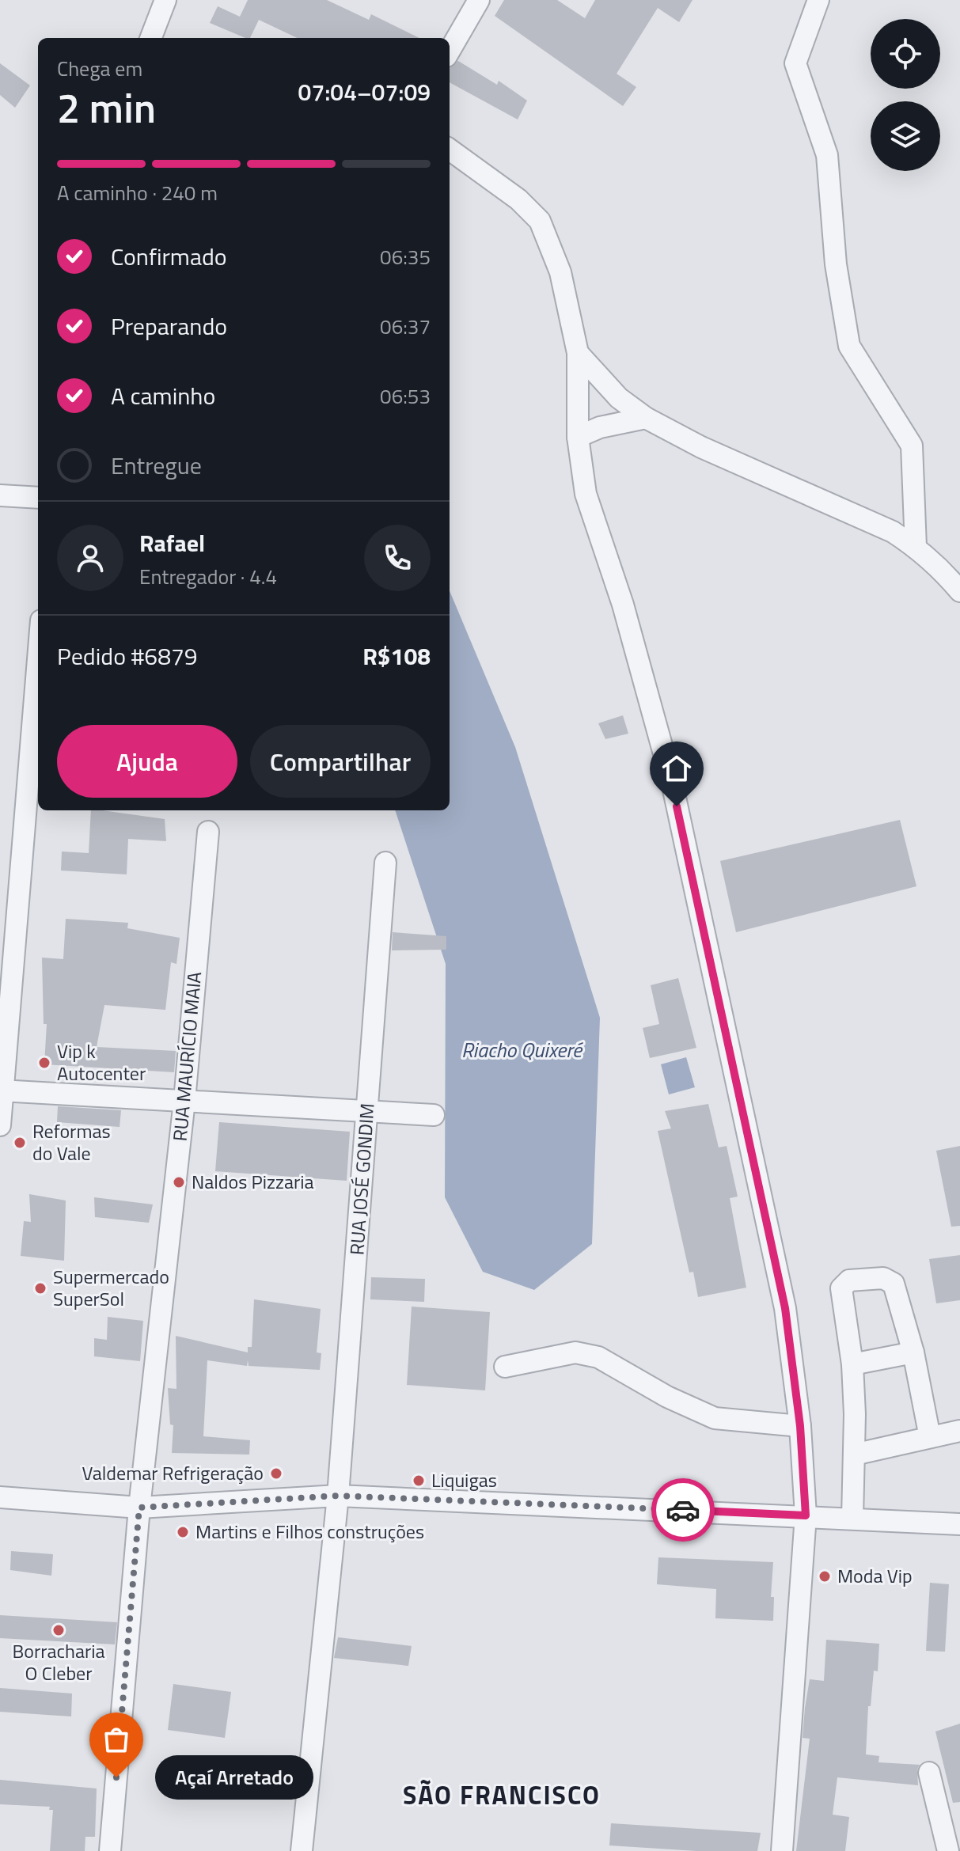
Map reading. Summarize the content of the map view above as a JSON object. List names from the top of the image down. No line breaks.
{"streets":{"street":["RUA MAURÍCIO MAIA","RUA JOSÉ GONDIM"]},"districts":["SÃO FRANCISCO"],"water":["Riacho Quixeré"],"places":["Vip k Autocenter","Reformas do Vale","Naldos Pizzaria","Supermercado SuperSol","Valdemar Refrigeração","Liquigas","Martins e Filhos construções","Moda Vip","Borracharia O Cleber","Açaí Arretado"],"page":{"heading":["2 min","Chega em","07:04–07:09"],"panel":["Rafael","Entregador · 4.4","Pedido #6879","R$108"],"bar":"A caminho · 240 m","list":[["Confirmado","06:35"],["Preparando","06:37"],["A caminho","06:53"],"Entregue"],"buttons":["Ajuda","Compartilhar"],"bubble":"Açaí Arretado"}}
